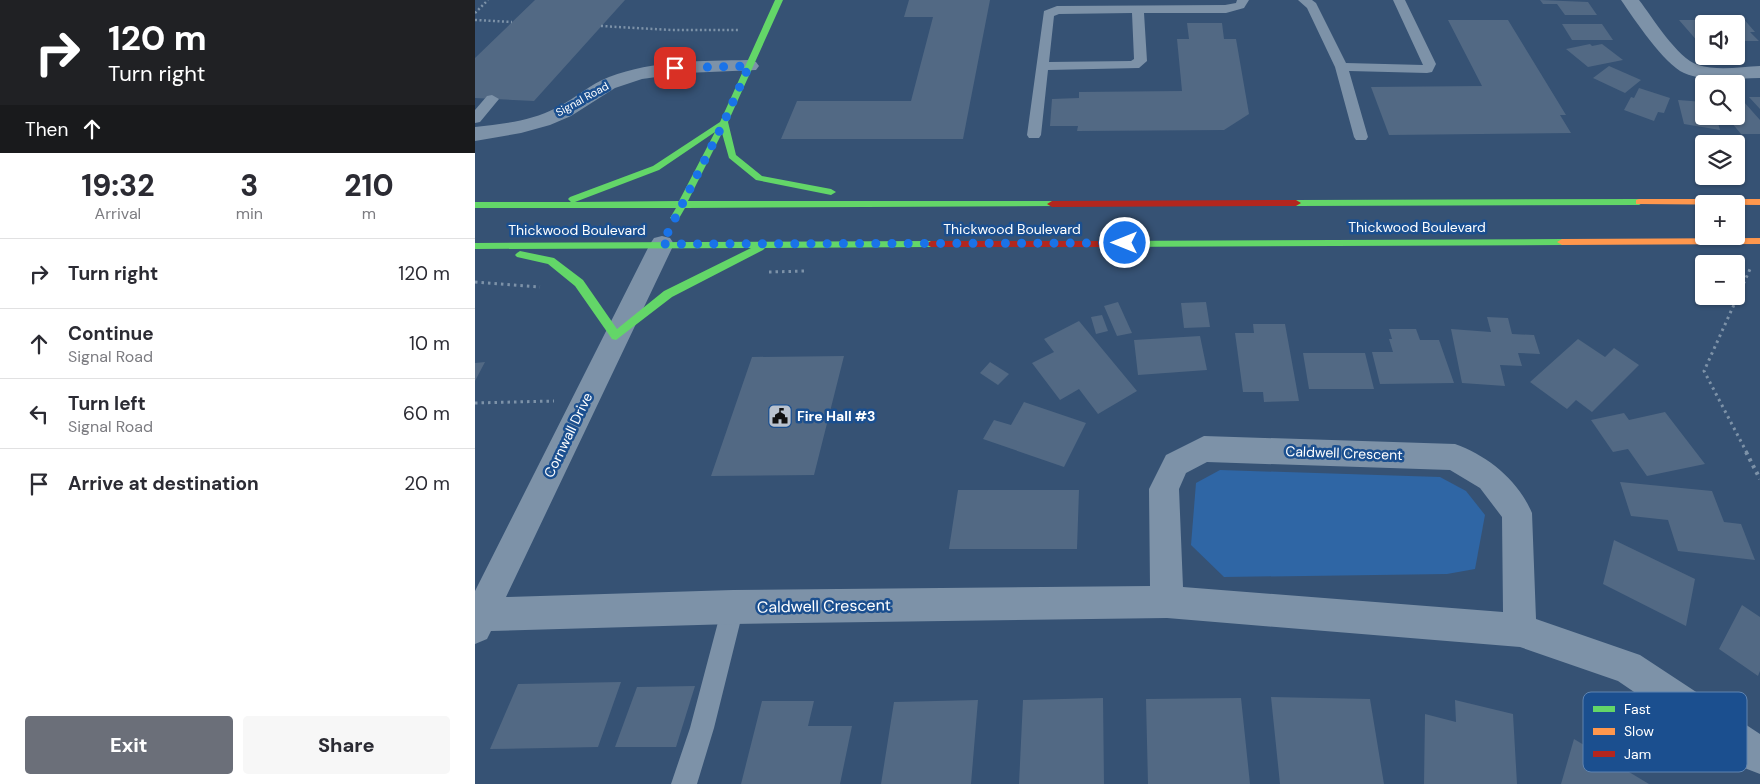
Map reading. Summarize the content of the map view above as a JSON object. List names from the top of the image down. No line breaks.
{"streets":{"main road":["Thickwood Boulevard"],"street":["Signal Road","Cornwall Drive","Caldwell Crescent"]},"crossings":[["Thickwood Boulevard","Cornwall Drive"],["Cornwall Drive","Caldwell Crescent"]],"places":{"public building":["Fire Hall #3"]},"legend":["Fast","Slow","Jam"],"page":{"turn":["120 m","Turn right"],"map_buttons":["+","−"],"then":"Then","eta":["19:32","Arrival","3","min","210","m"],"list":[{"name":"Turn right","value":"120 m"},{"name":"Continue","note":"Signal Road","value":"10 m"},{"name":"Turn left","note":"Signal Road","value":"60 m"},{"name":"Arrive at destination","value":"20 m"}],"buttons":["Exit","Share"]}}
